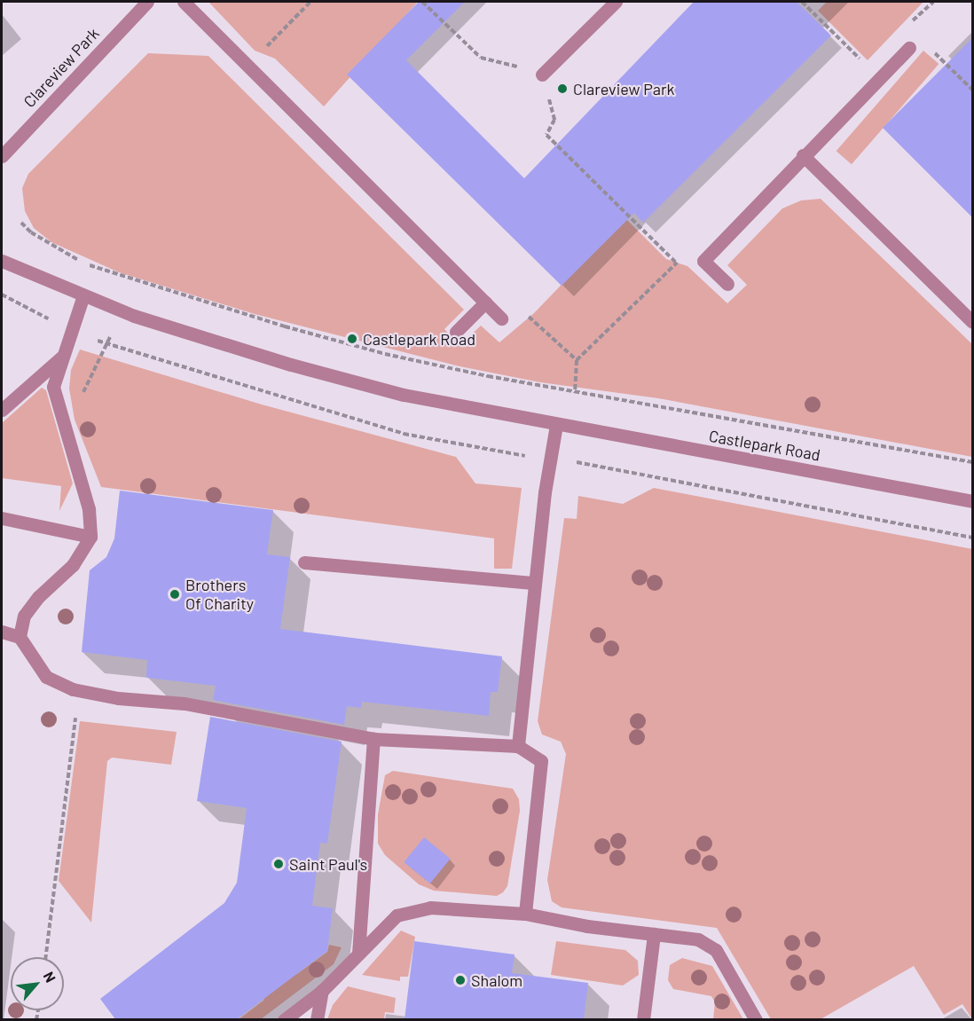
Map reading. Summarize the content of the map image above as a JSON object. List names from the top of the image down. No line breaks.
{"streets":{"street":["Clareview Park","Castlepark Road"]},"places":["Clareview Park","Castlepark Road","Brothers Of Charity","Saint Paul's","Shalom"],"north":"top right"}
